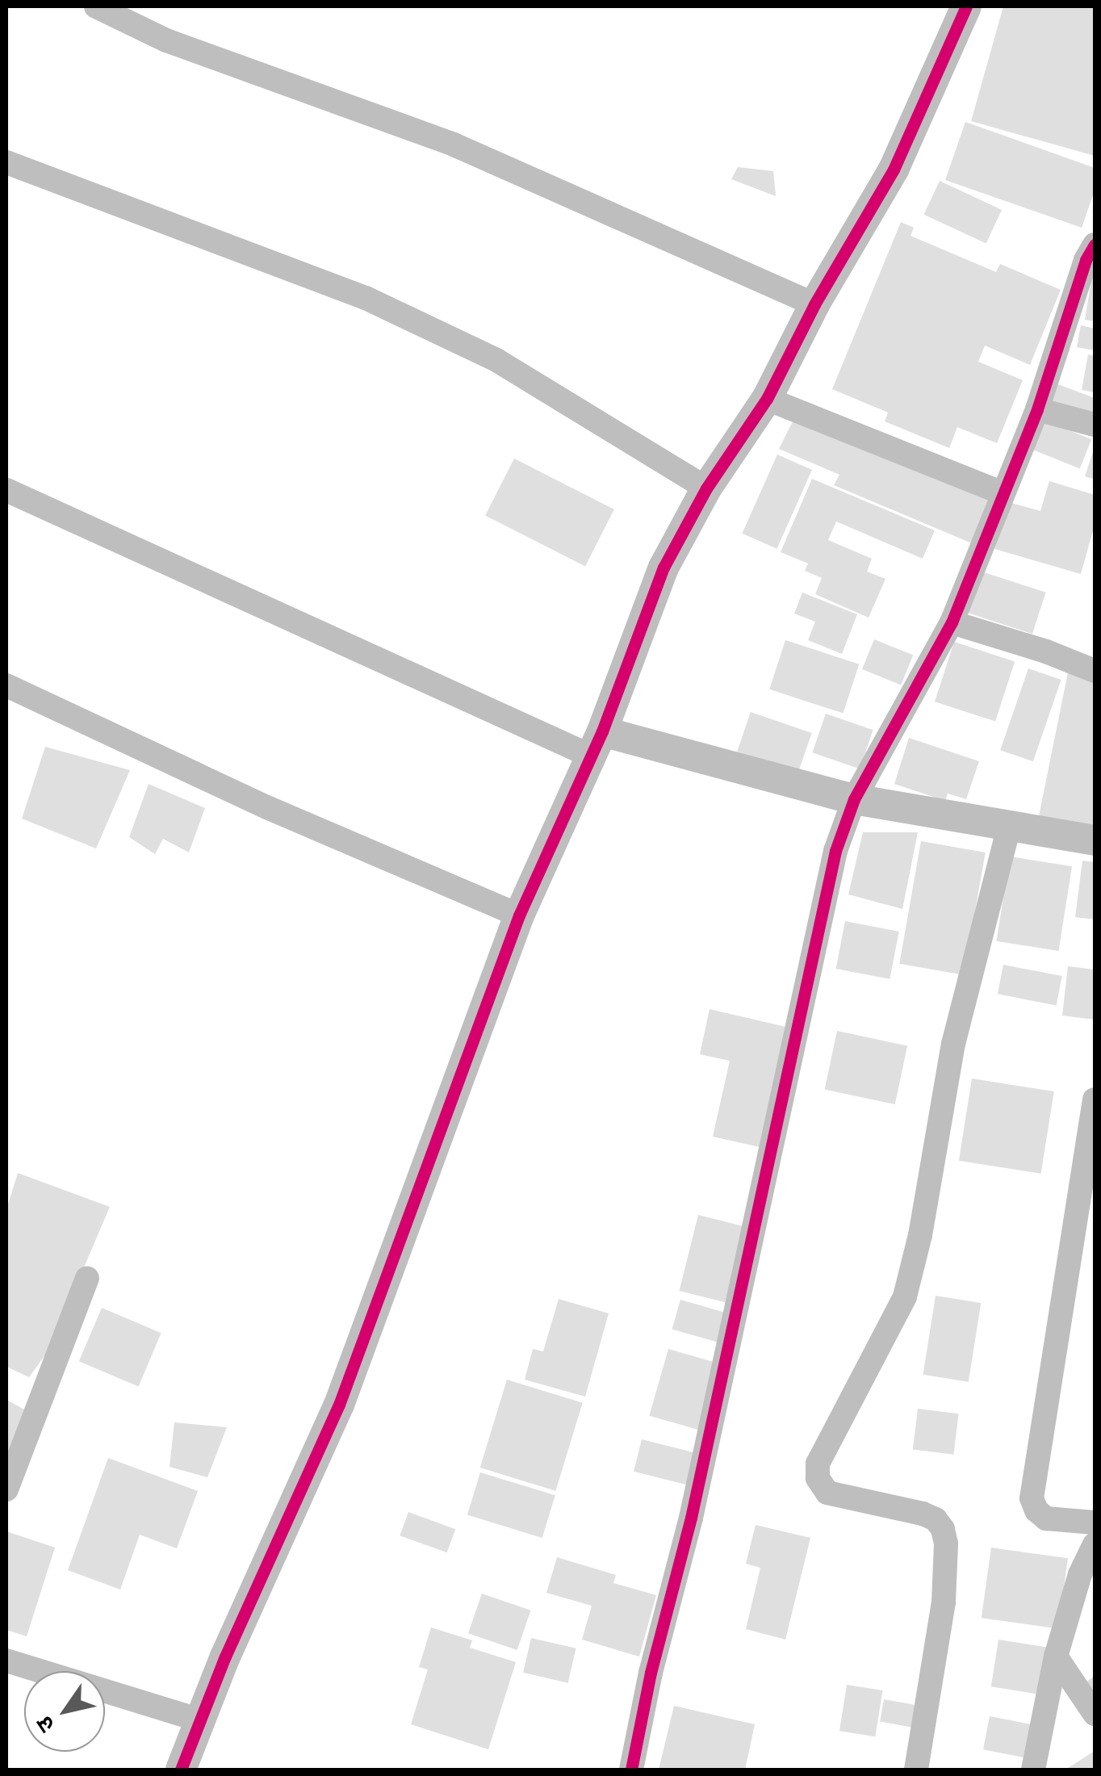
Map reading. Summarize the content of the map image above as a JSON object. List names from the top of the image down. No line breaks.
{"north":"bottom left"}
